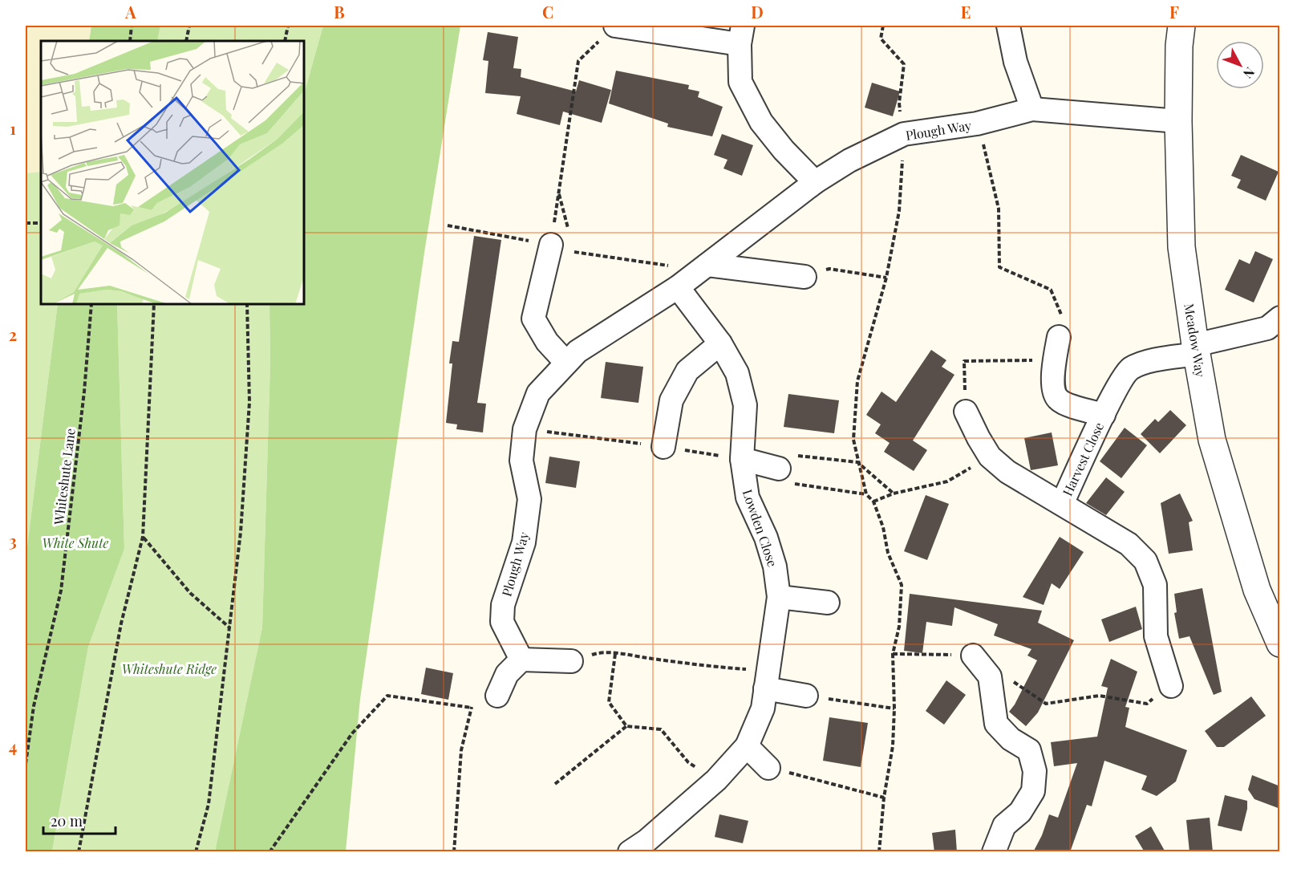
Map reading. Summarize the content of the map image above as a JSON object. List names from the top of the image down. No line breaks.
{"streets":{"street":["Plough Way","Meadow Way","Harvest Close","Lowden Close"],"path":["Whiteshute Lane"]},"crossings":[["Plough Way","Meadow Way"],["Plough Way","Lowden Close"],["Meadow Way","Harvest Close"]],"parks":["White Shute","Whiteshute Ridge"],"scale_bar":"20 m","north":"bottom right","grid":{"columns":["A","B","C","D","E","F"],"rows":["1","2","3","4"]}}
